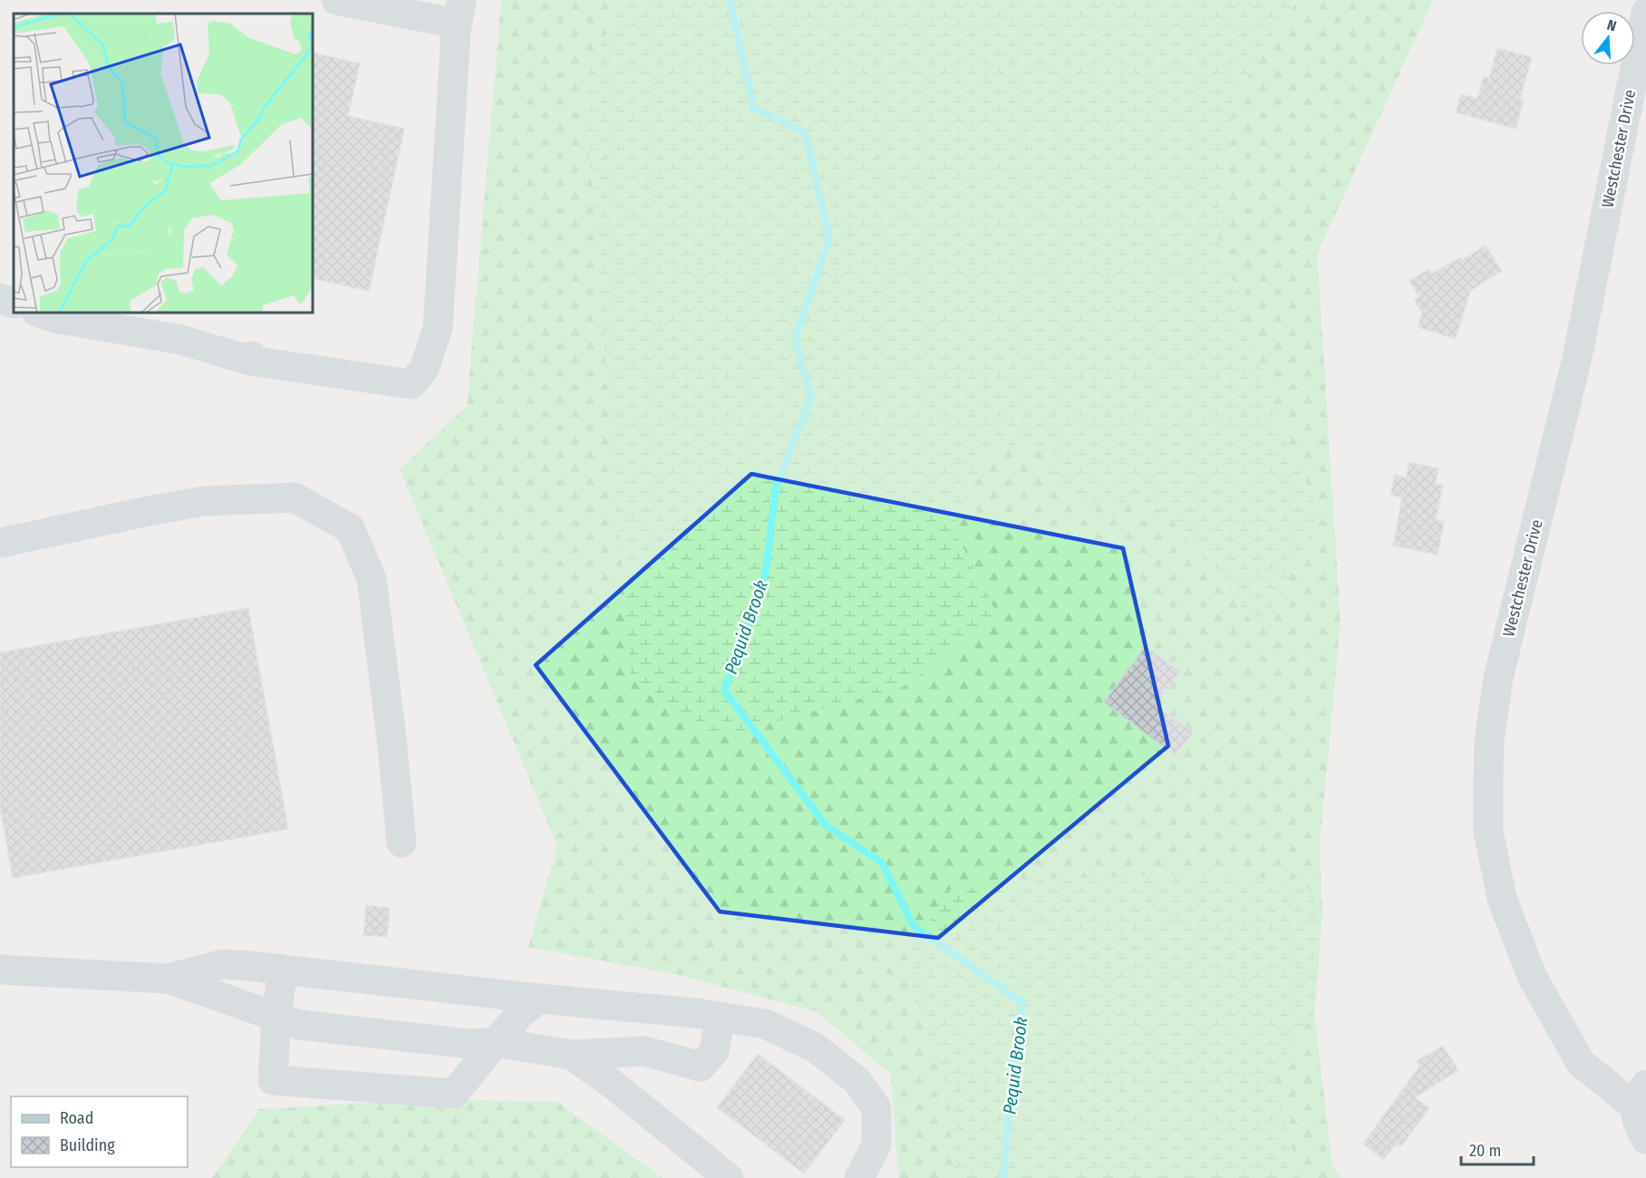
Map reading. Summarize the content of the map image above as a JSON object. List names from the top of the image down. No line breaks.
{"streets":{"street":["Westchester Drive"]},"water":["Pequid Brook"],"legend":["Road","Building"],"scale_bar":"20 m","north":"top"}
